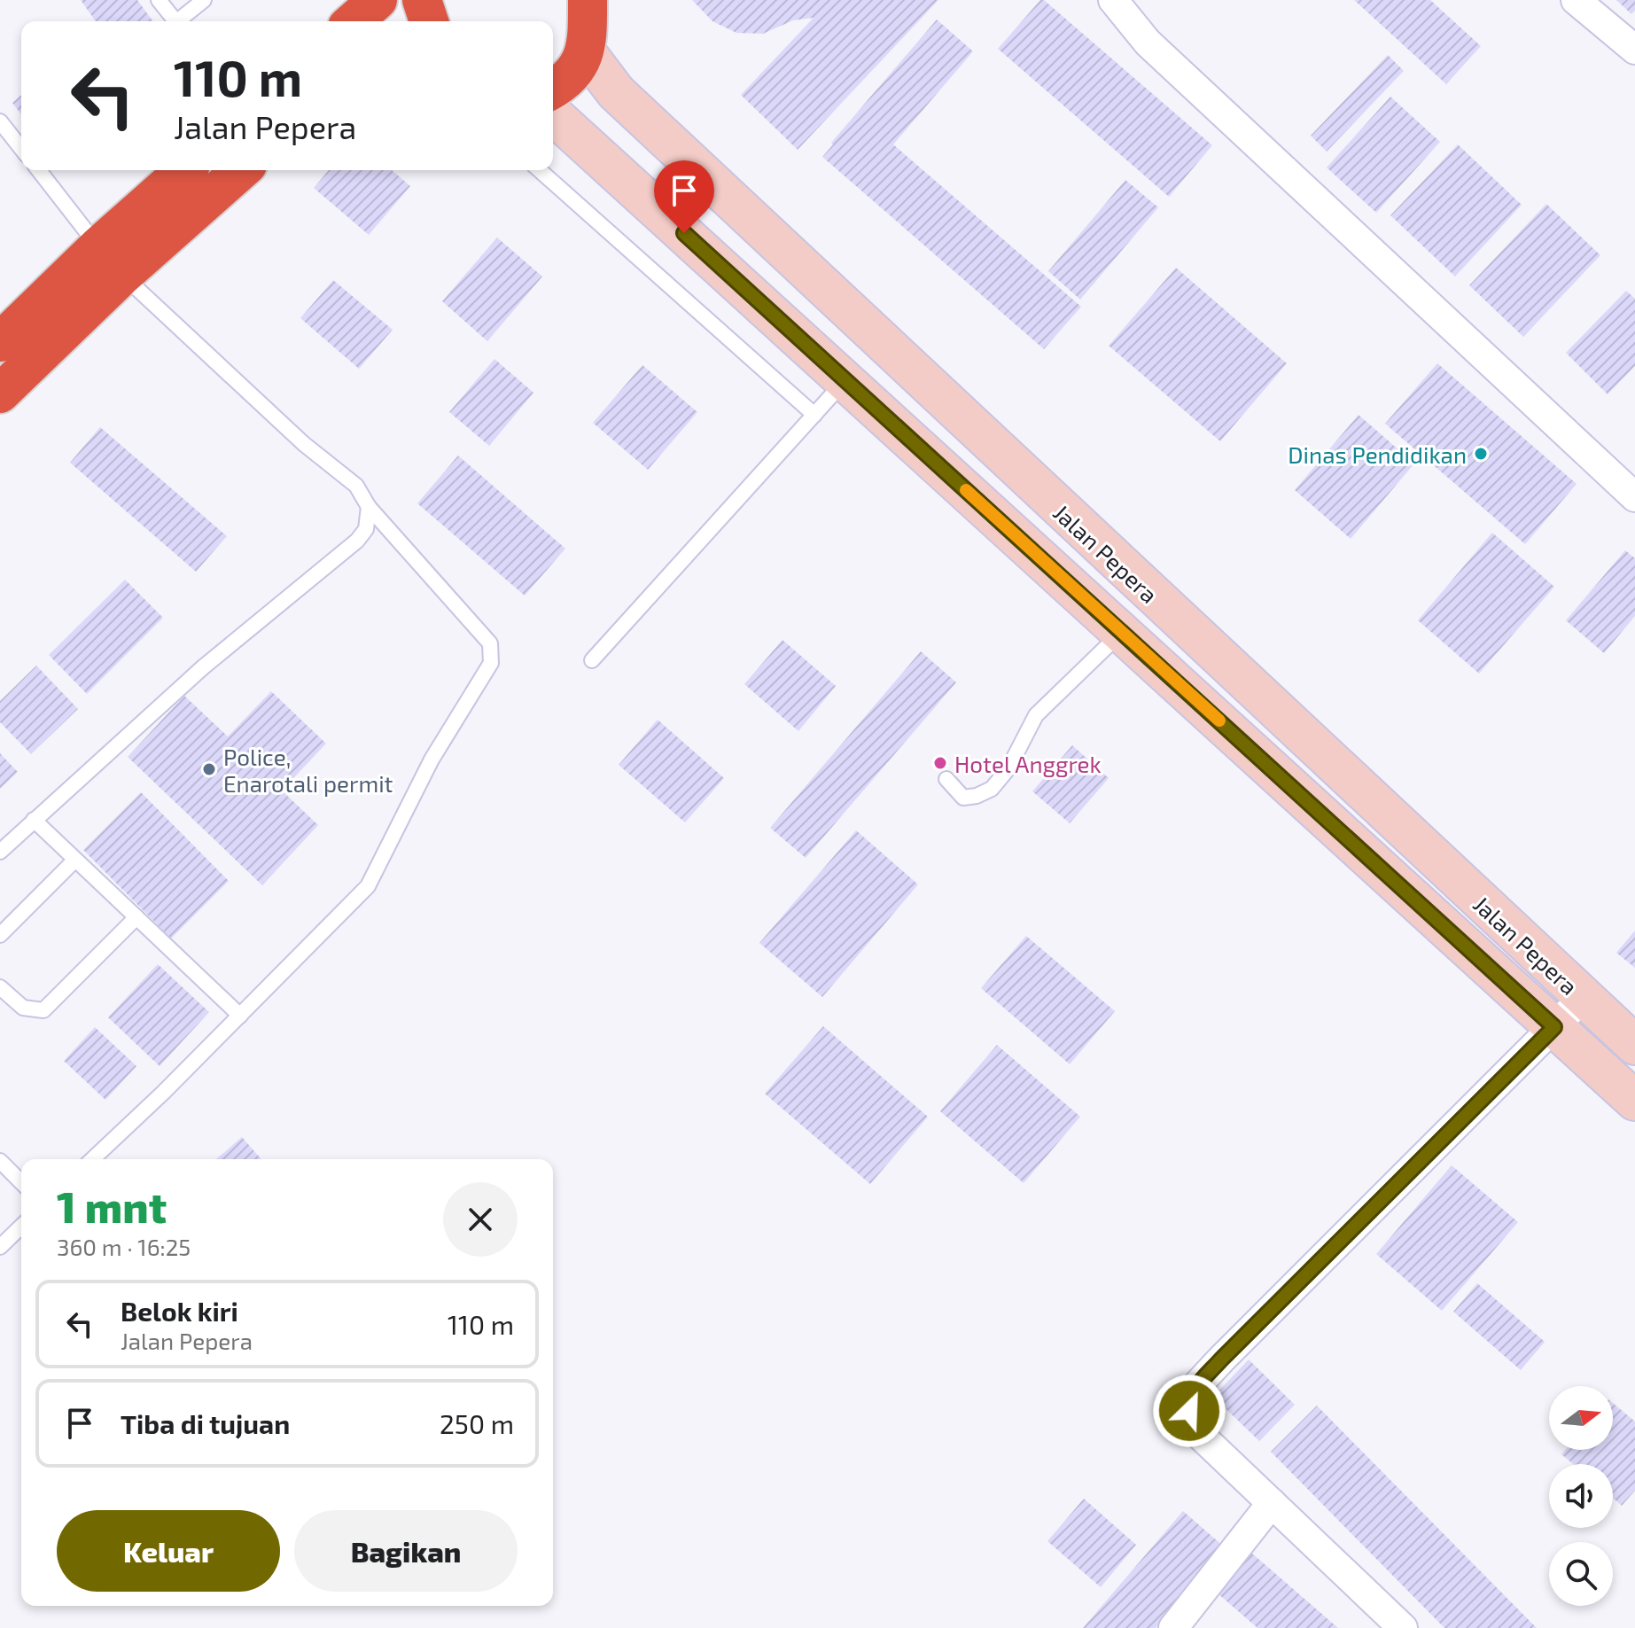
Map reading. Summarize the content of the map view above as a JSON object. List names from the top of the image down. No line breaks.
{"streets":{"main road":["Jalan Pepera"]},"places":["Dinas Pendidikan","Hotel Anggrek","Police, Enarotali permit"],"north":"right","page":{"turn":["110 m","Jalan Pepera"],"heading":["1 mnt","360 m · 16:25"],"list":[{"name":"Belok kiri","note":"Jalan Pepera","value":"110 m"},{"name":"Tiba di tujuan","value":"250 m"}],"buttons":["Keluar","Bagikan"]}}
